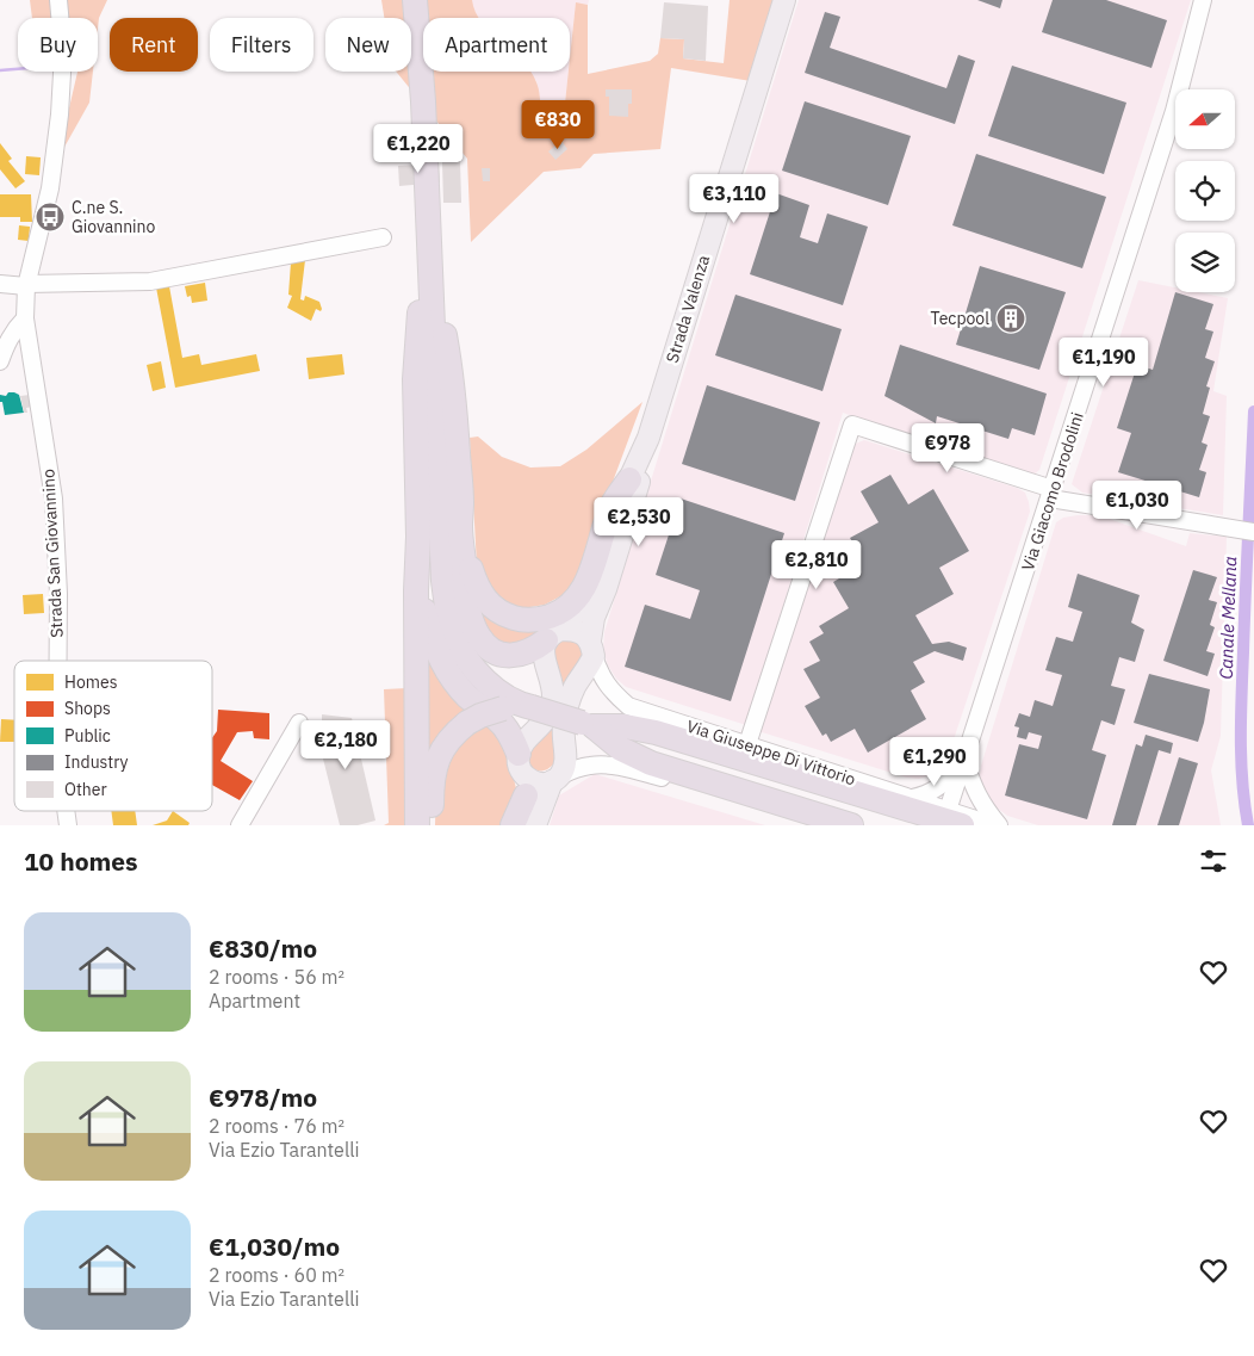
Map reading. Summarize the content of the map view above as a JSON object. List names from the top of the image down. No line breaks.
{"streets":{"main road":["Strada Valenza"],"street":["Via Giacomo Brodolini","Strada San Giovannino","Via Giuseppe Di Vittorio"]},"crossings":[["Strada Valenza","Via Giuseppe Di Vittorio"],["Via Giacomo Brodolini","Via Giuseppe Di Vittorio"]],"water":["Canale Mellana"],"places":{"bus stop":["C.ne S. Giovannino"],"building":["Tecpool"]},"legend":["Homes","Shops","Public","Industry","Other"],"north":"left","page":{"chip":["Buy","Rent","Filters","New","Apartment"],"price":["€830","€1,220","€3,110","€1,190","€978","€1,030","€2,530","€2,810","€2,180","€1,290"],"heading":"10 homes","list":[{"name":"€830/mo","note":"2 rooms · 56 m² · Apartment"},{"name":"€978/mo","note":"2 rooms · 76 m² · Via Ezio Tarantelli"},{"name":"€1,030/mo","note":"2 rooms · 60 m² · Via Ezio Tarantelli"}]}}
